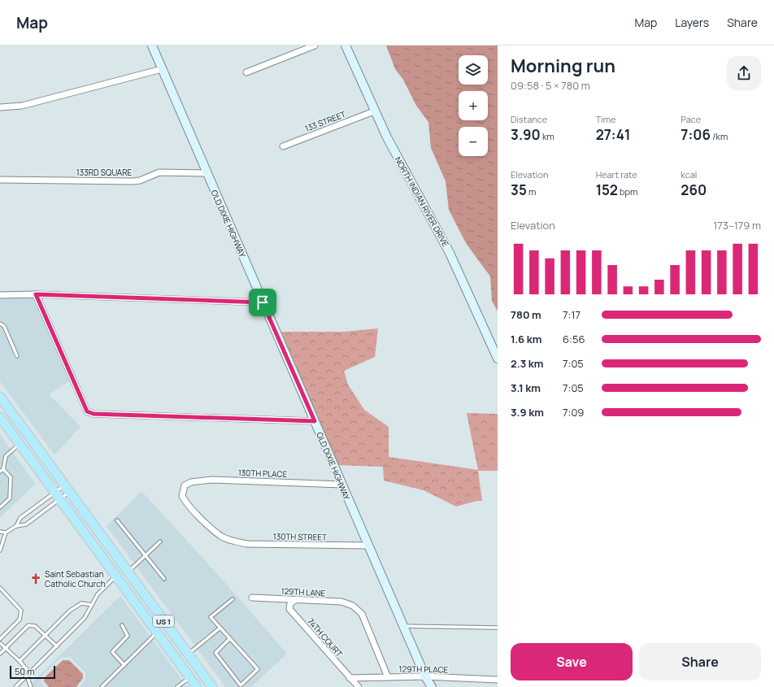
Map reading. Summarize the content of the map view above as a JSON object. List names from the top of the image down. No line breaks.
{"streets":{"main road":["US 1"],"street":["133 STREET","133RD SQUARE","NORTH INDIAN RIVER DRIVE","OLD DIXIE HIGHWAY","130TH PLACE","130TH STREET","129TH LANE","74TH COURT","129TH PLACE"]},"crossings":[["133 STREET","NORTH INDIAN RIVER DRIVE"],["133RD SQUARE","OLD DIXIE HIGHWAY"],["OLD DIXIE HIGHWAY","130TH PLACE"],["OLD DIXIE HIGHWAY","130TH STREET"],["OLD DIXIE HIGHWAY","129TH PLACE"],["130TH PLACE","130TH STREET"],["129TH LANE","74TH COURT"],["129TH LANE","129TH PLACE"],["74TH COURT","129TH PLACE"]],"places":{"church":["Saint Sebastian Catholic Church"]},"scale_bar":"50 m","page":{"header":"Map","nav":["Map","Layers","Share"],"heading":["Morning run","09:58 · 5 × 780 m"],"map_buttons":["+","−"],"stats":[["Distance","3.90 km"],["Time","27:41"],["Pace","7:06 /km"],["Elevation","35 m"],["Heart rate","152 bpm"],["kcal","260"]],"chart":["Elevation","173–179 m"],"list":[{"name":"780 m","note":"7:17"},{"name":"1.6 km","note":"6:56"},{"name":"2.3 km","note":"7:05"},{"name":"3.1 km","note":"7:05"},{"name":"3.9 km","note":"7:09"}],"buttons":["Save","Share"],"scale":"50 m"}}
